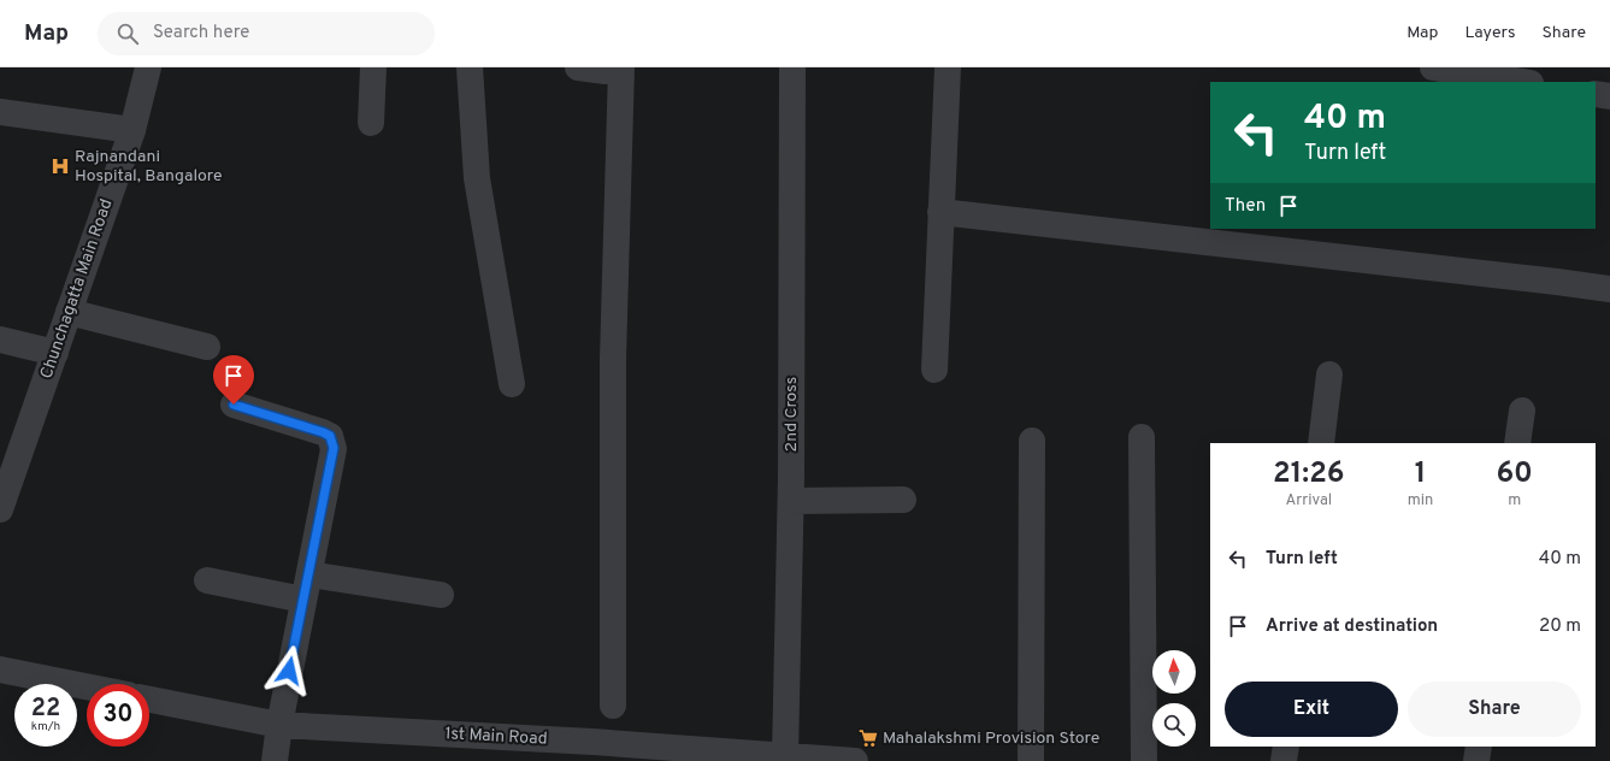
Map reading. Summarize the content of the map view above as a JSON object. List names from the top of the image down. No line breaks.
{"streets":{"street":["Chunchagatta Main Road","2nd Cross","1st Main Road"]},"crossings":[["2nd Cross","1st Main Road"]],"places":{"hospital":["Rajnandani Hospital, Bangalore"],"supermarket":["Mahalakshmi Provision Store"]},"north":"top","page":{"header":"Map","search":"Search here","nav":["Map","Layers","Share"],"turn":["40 m","Turn left"],"then":"Then","eta":["21:26","Arrival","1","min","60","m"],"list":[{"name":"Turn left","value":"40 m"},{"name":"Arrive at destination","value":"20 m"}],"buttons":["Exit","Share"],"speed":"22 km/h","limit":"30"}}
